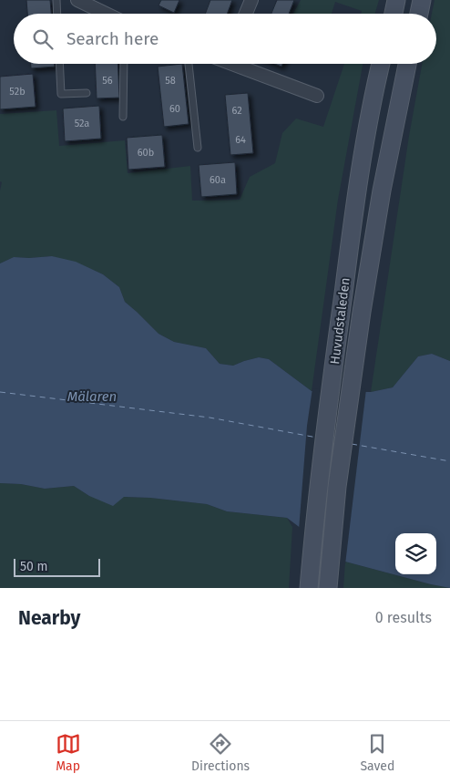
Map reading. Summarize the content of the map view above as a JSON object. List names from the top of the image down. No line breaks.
{"streets":{"main road":["Huvudstaleden"]},"water":["Mälaren"],"house_numbers":["56","58","52b","60","62","52a","64","60b","60a"],"scale_bar":"50 m","page":{"search":"Search here","scale":"50 m","heading":["Nearby","0 results"],"nav":["Map","Directions","Saved"]}}
